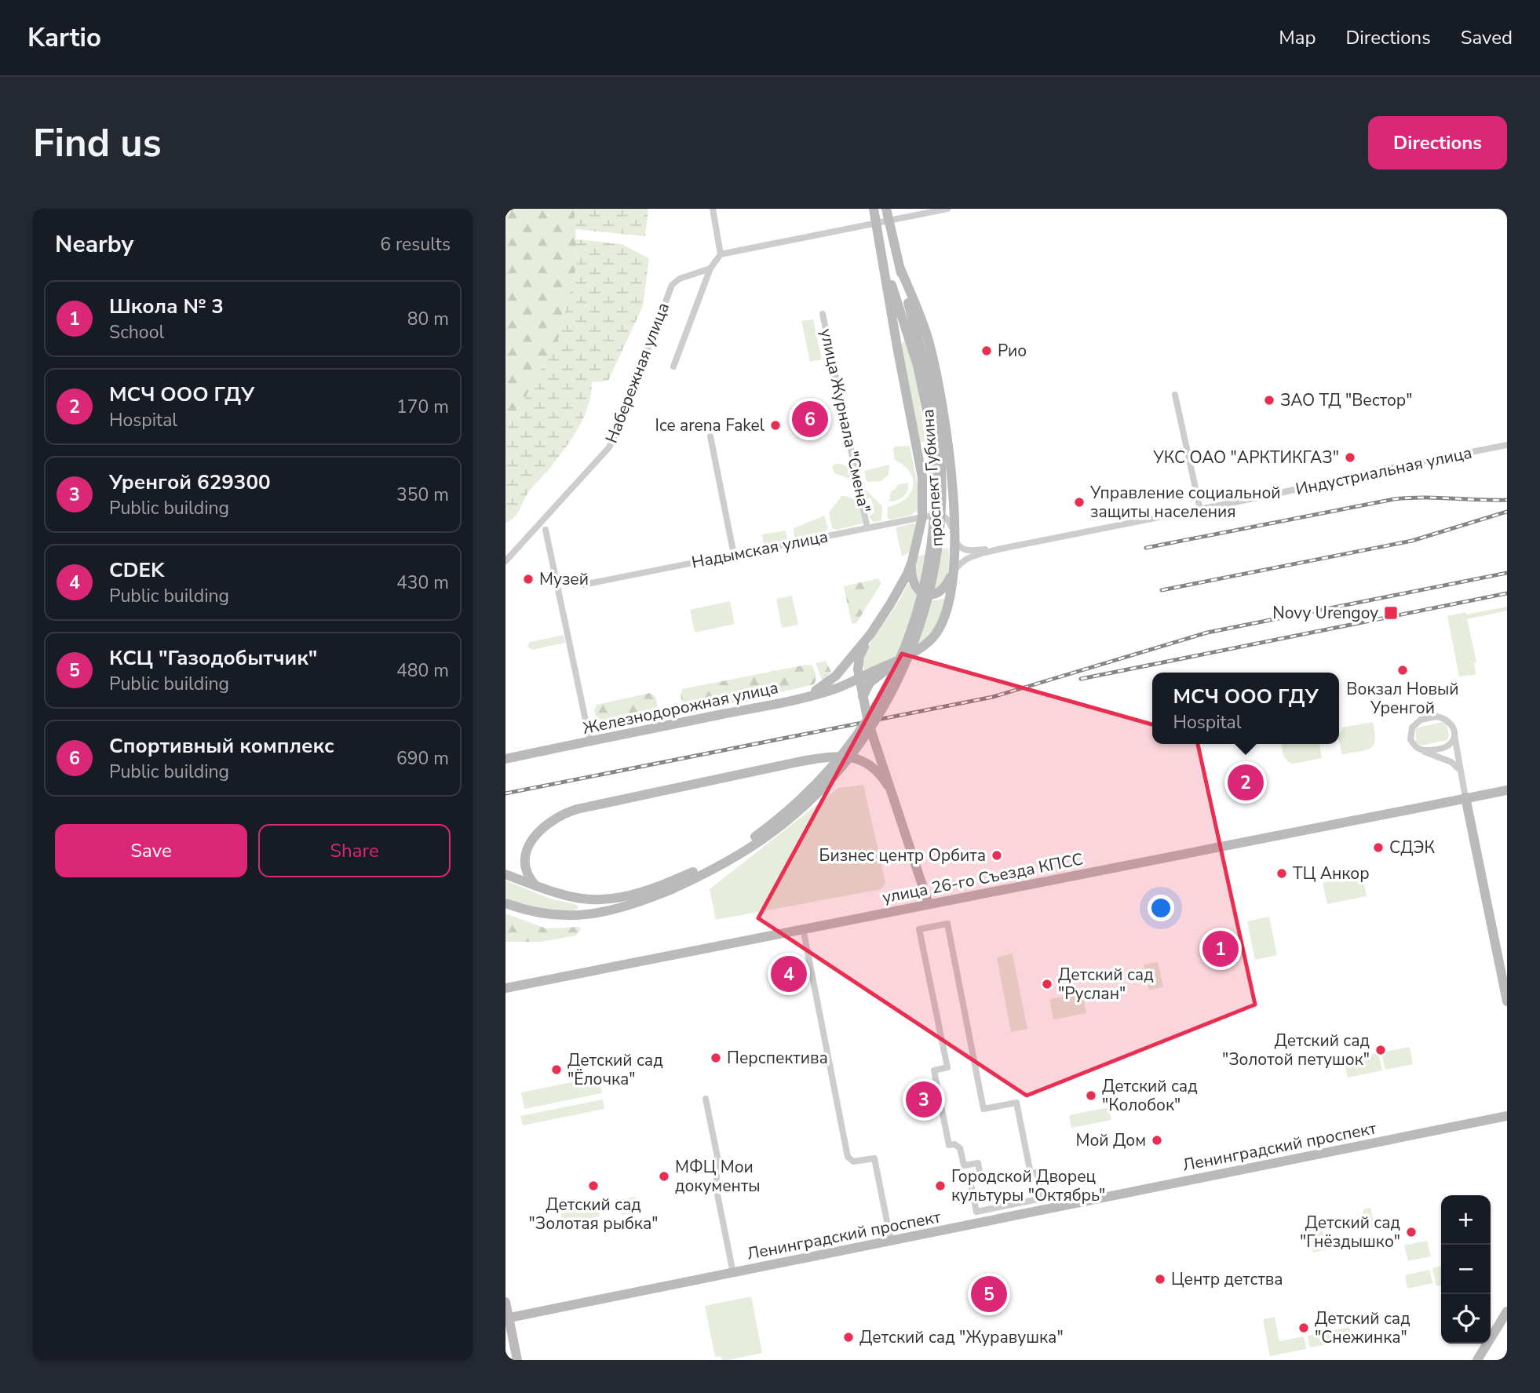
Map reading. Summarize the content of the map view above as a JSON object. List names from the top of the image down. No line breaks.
{"streets":{"main road":["проспект Губкина","Железнодорожная улица","улица 26-го Съезда КПСС","Ленинградский проспект"],"street":["Набережная улица","улица Журнала \"Смена\"","Индустриальная улица","Надымская улица"]},"crossings":[["улица Журнала \"Смена\"","Надымская улица"],["Индустриальная улица","проспект Губкина"],["Индустриальная улица","Надымская улица"],["проспект Губкина","Надымская улица"],["проспект Губкина","Железнодорожная улица"]],"places":{"other":["Рио","ЗАО ТД \"Вестор\"","Ice arena Fakel","УКС ОАО \"АРКТИКГАЗ\"","Управление социальной защиты населения","Музей","Вокзал Новый Уренгой","СДЭК","Бизнес центр Орбита","ТЦ Анкор","Детский сад \"Руслан\"","Детский сад \"Золотой петушок\"","Перспектива","Детский сад \"Ёлочка\"","Детский сад \"Колобок\"","Мой Дом","МФЦ Мои документы","Детский сад \"Золотая рыбка\"","Городской Дворец культуры \"Октябрь\"","Детский сад \"Гнёздышко\"","Центр детства","Детский сад \"Снежинка\"","Детский сад \"Журавушка\""],"transit":["Novy Urengoy"]},"page":{"header":"Kartio","nav":["Map","Directions","Saved"],"buttons":["Directions",["Save","Share"]],"title":"Find us","heading":["Nearby","6 results"],"list":[{"mark":"1","name":"Школа № 3","note":"School","value":"80 m"},{"mark":"2","name":"МСЧ ООО ГДУ","note":"Hospital","value":"170 m"},{"mark":"3","name":"Уренгой 629300","note":"Public building","value":"350 m"},{"mark":"4","name":"CDEK","note":"Public building","value":"430 m"},{"mark":"5","name":"КСЦ \"Газодобытчик\"","note":"Public building","value":"480 m"},{"mark":"6","name":"Спортивный комплекс","note":"Public building","value":"690 m"}],"pins":["6","2","1","4","3","5"],"popup":["МСЧ ООО ГДУ","Hospital"],"map_buttons":["+","−"]}}
